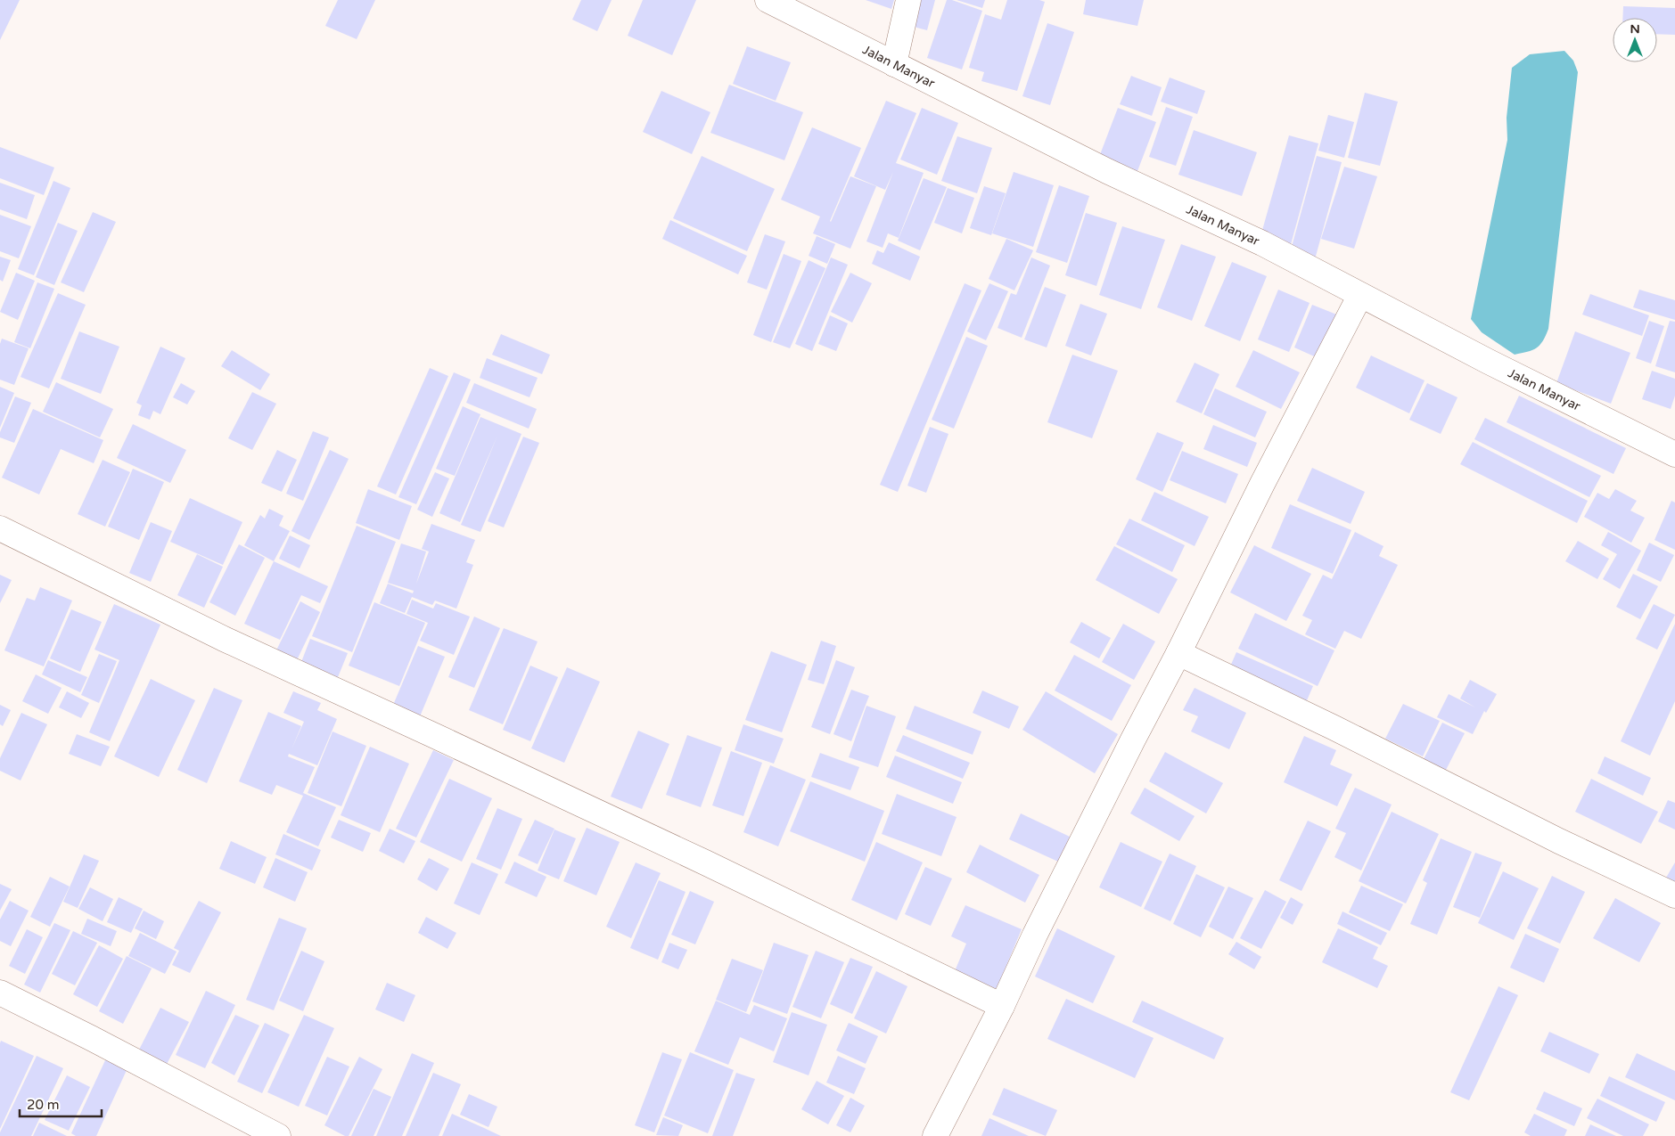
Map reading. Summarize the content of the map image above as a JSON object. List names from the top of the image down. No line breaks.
{"streets":{"street":["Jalan Manyar"]},"scale_bar":"20 m","north":"top"}
